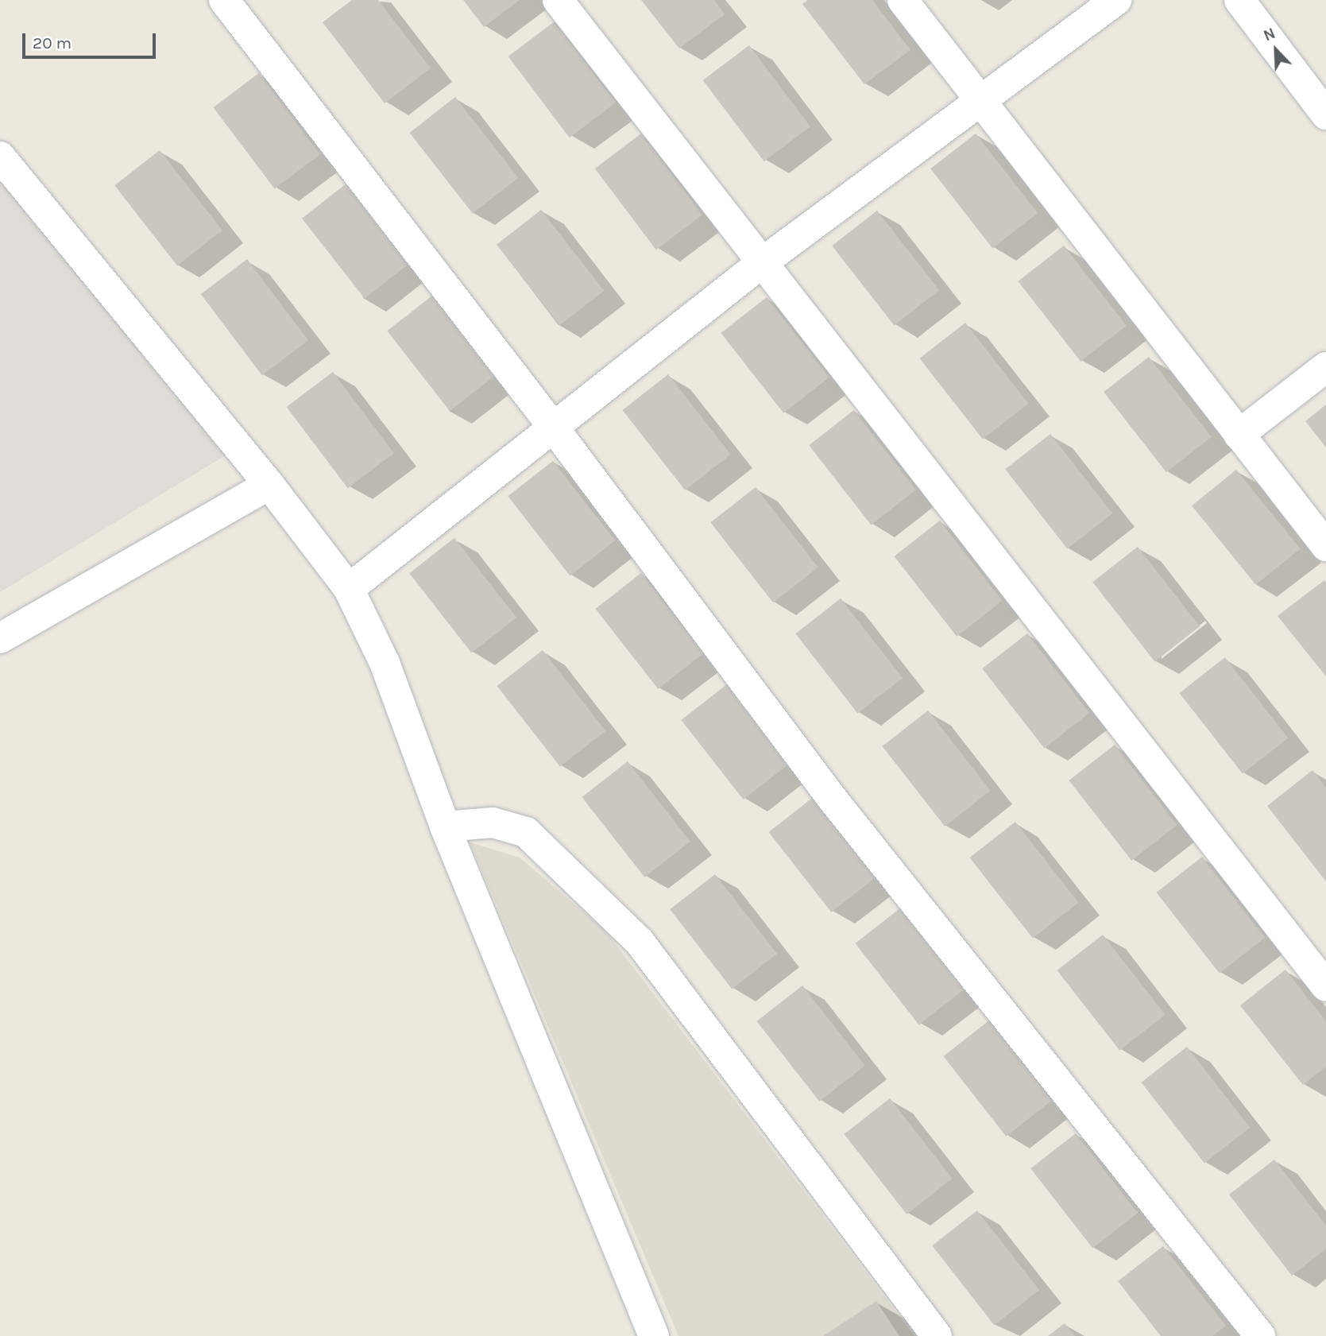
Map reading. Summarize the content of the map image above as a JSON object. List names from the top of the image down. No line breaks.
{"scale_bar":"20 m","north":"top left"}
